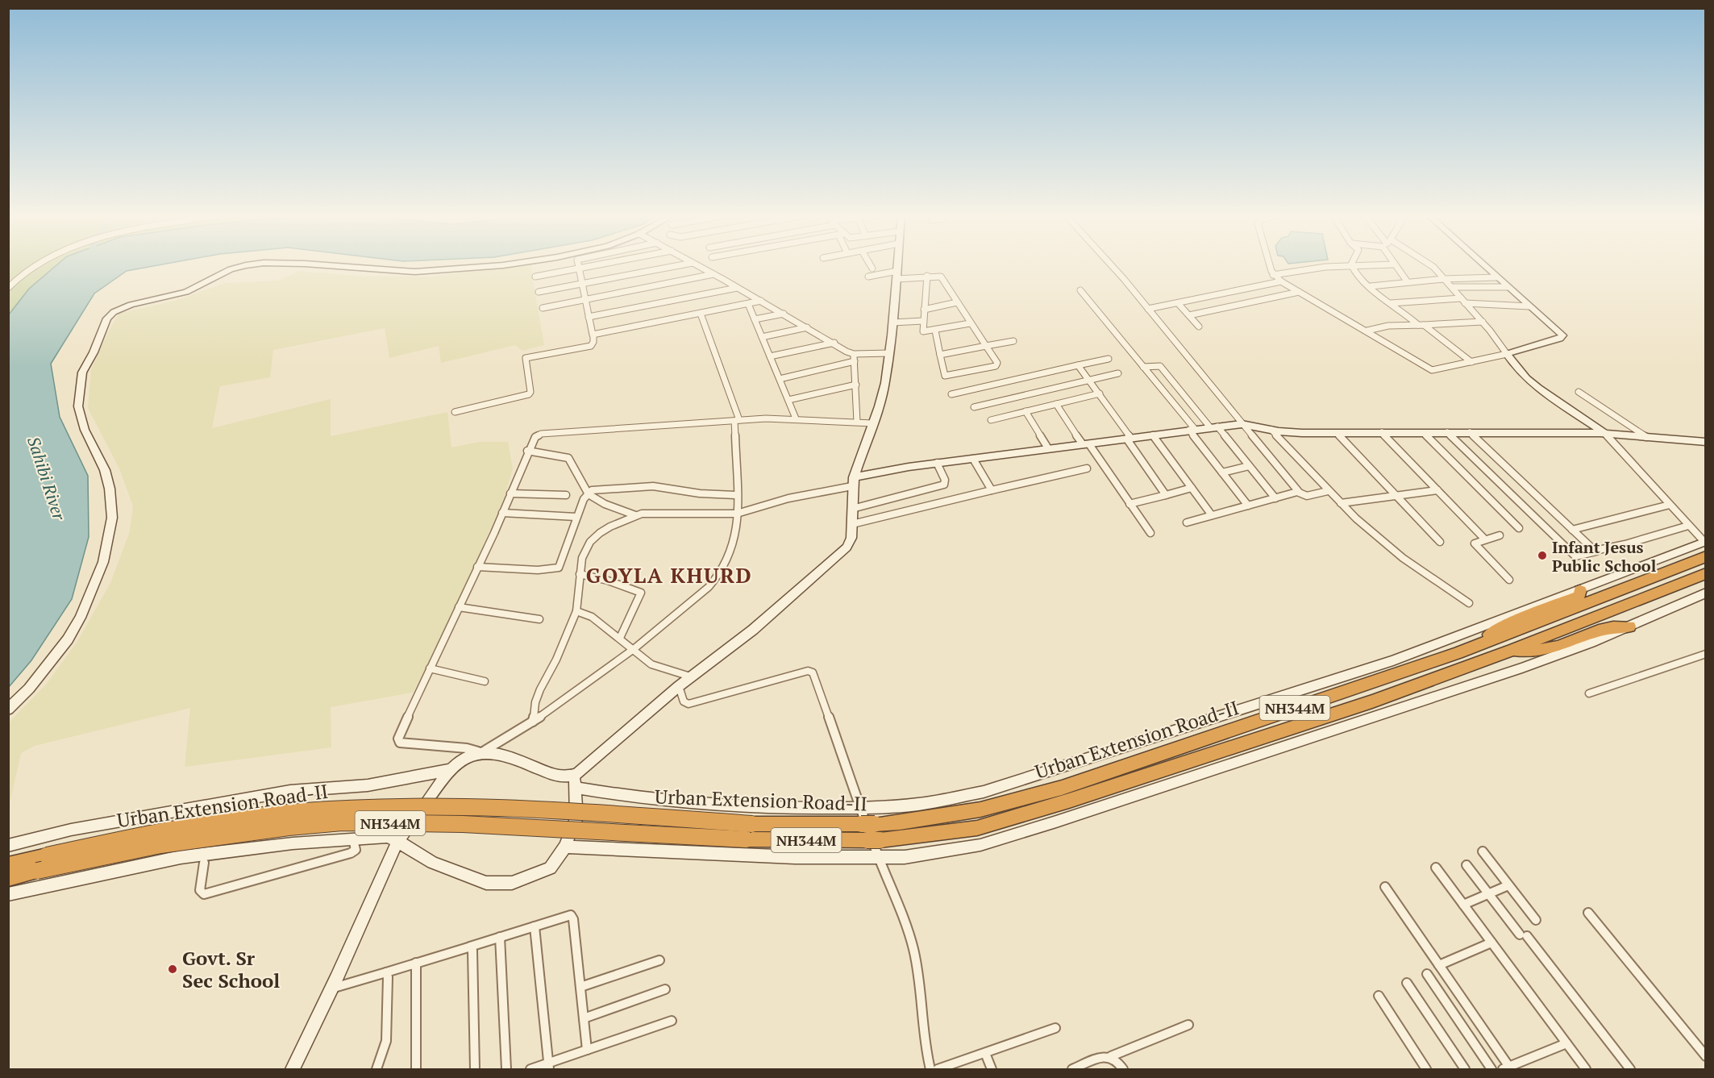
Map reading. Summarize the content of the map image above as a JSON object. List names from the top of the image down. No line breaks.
{"streets":{"highway":["NH344M","Urban Extension Road-II"]},"districts":["GOYLA KHURD"],"water":["Sahibi River"],"places":["Infant Jesus Public School","Govt. Sr Sec School"]}
